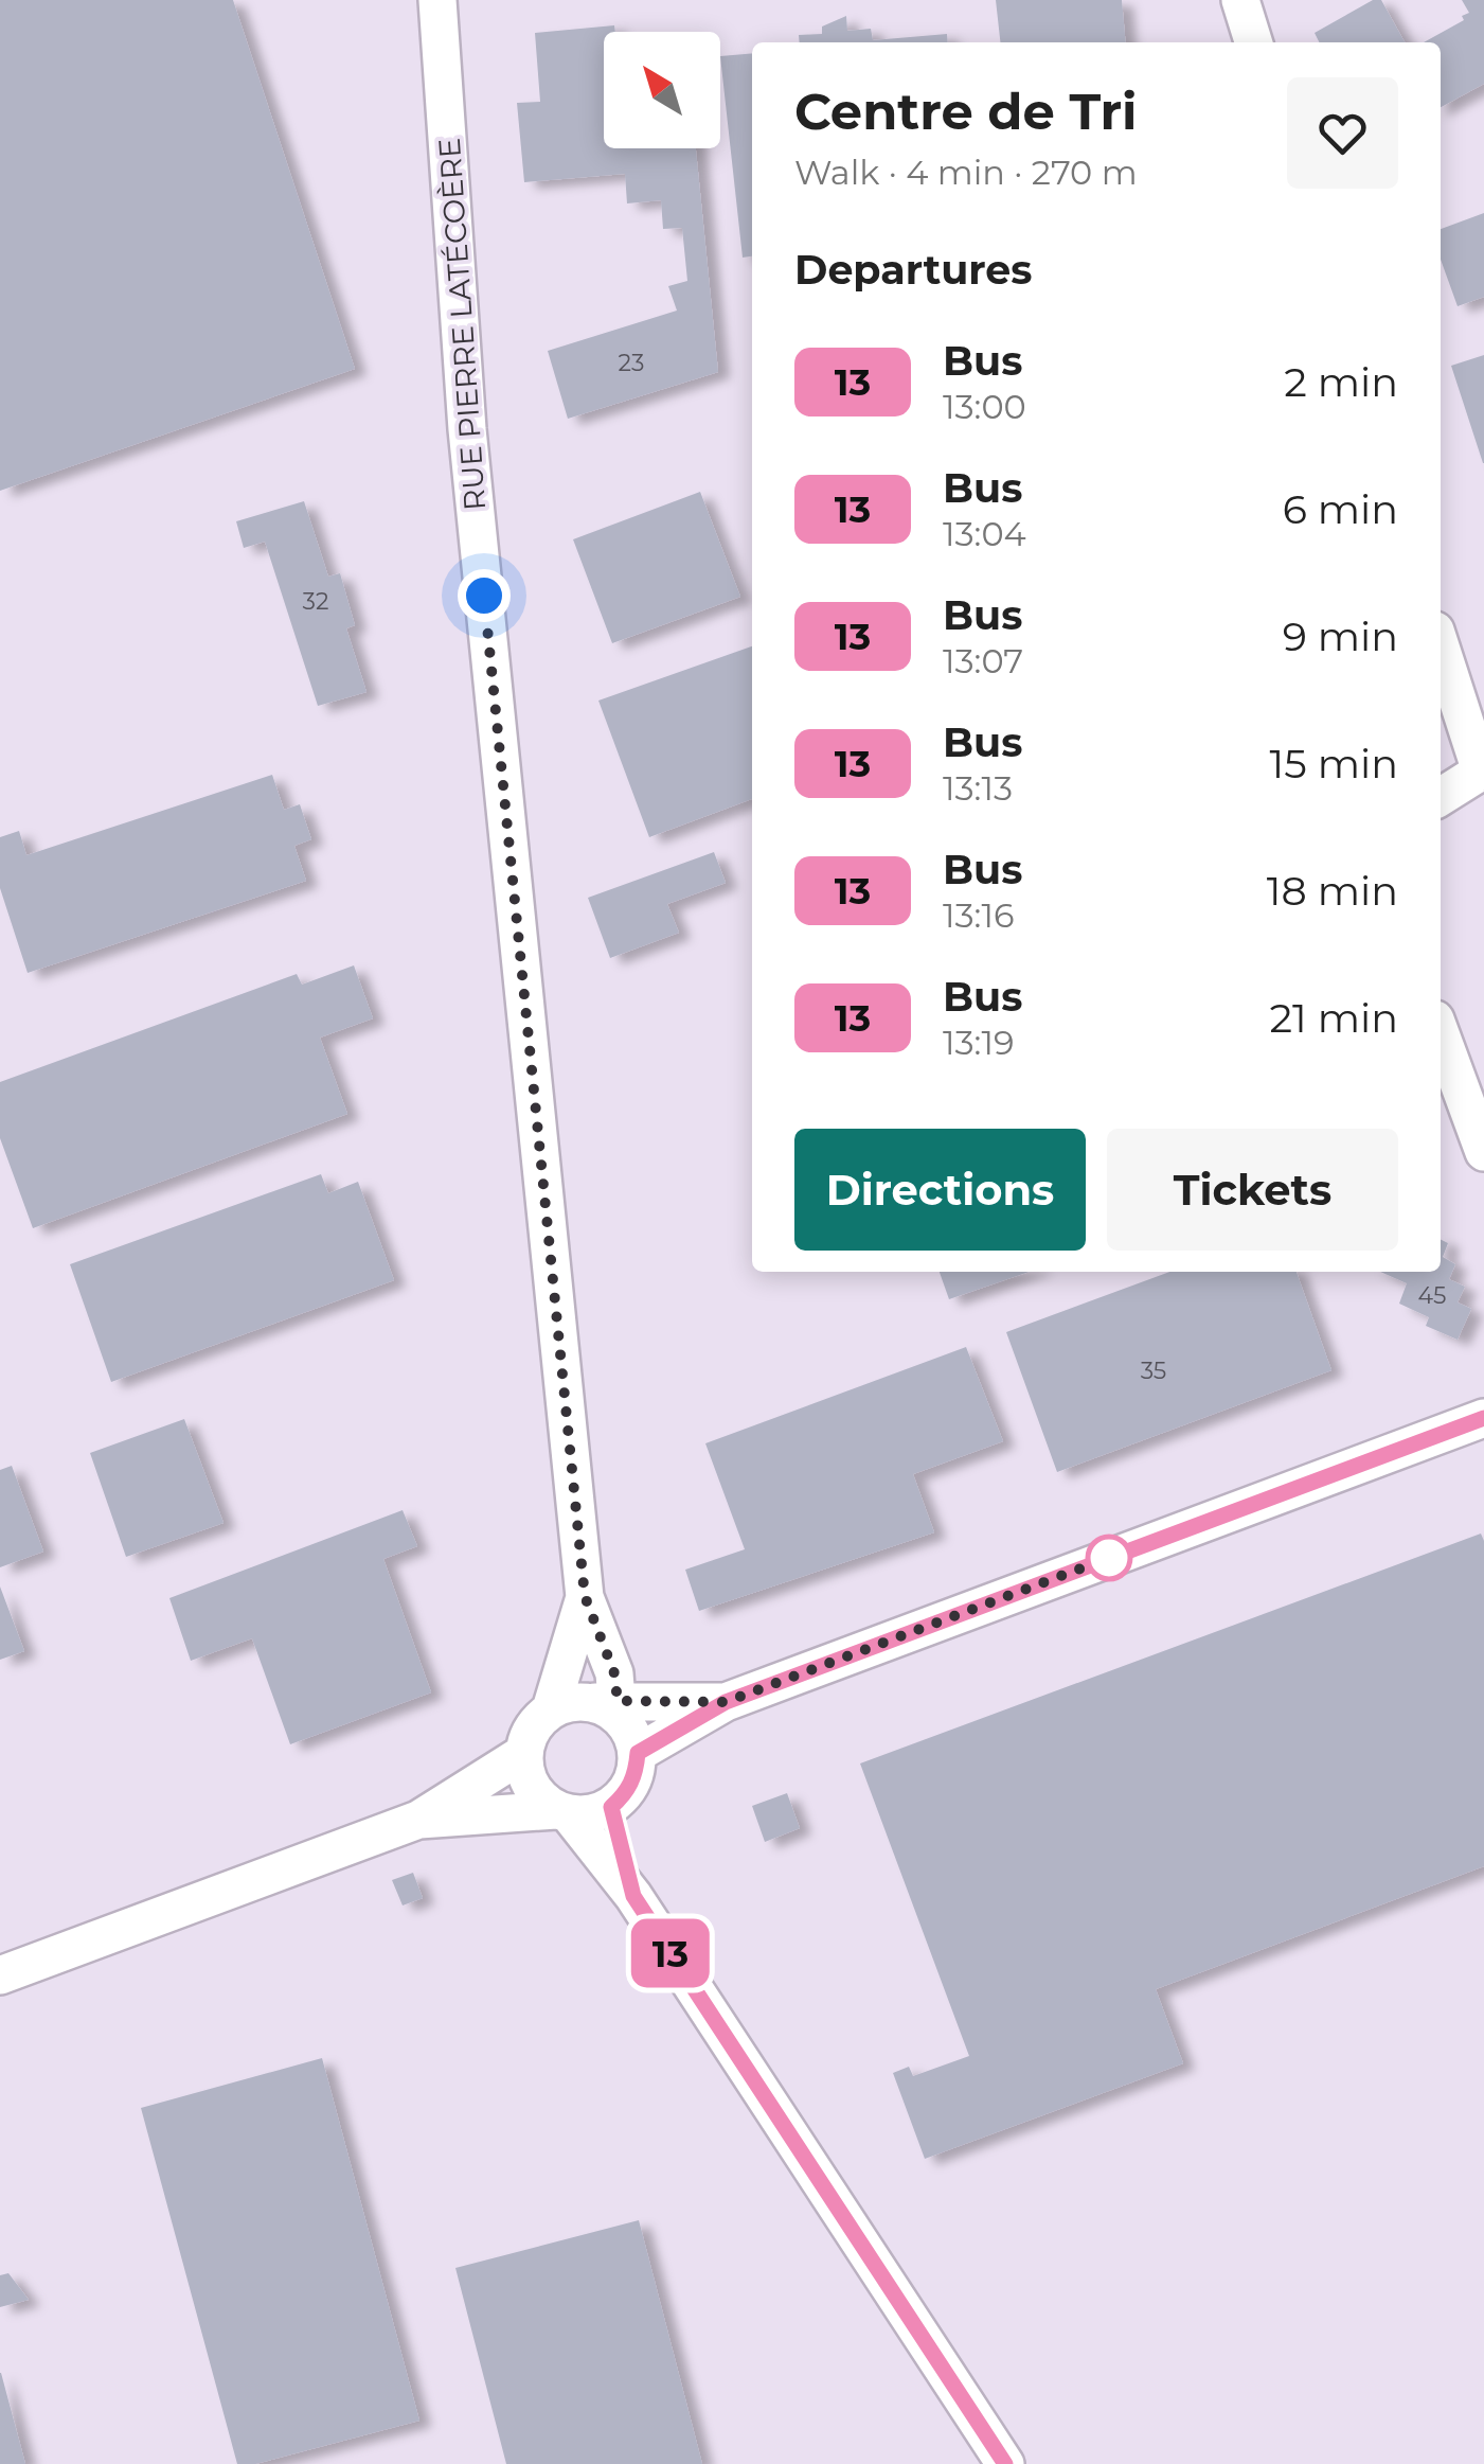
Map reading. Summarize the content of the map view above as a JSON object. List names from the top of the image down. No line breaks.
{"streets":{"street":["RUE PIERRE LATÉCOÈRE"]},"lines":["bus line 13"],"house_numbers":["23","32","45","35"],"north":"top left","page":{"on_map":"13","heading":[["Centre de Tri","Walk · 4 min · 270 m"],"Departures"],"list":[{"mark":"13","name":"Bus","note":"13:00","value":"2 min"},{"mark":"13","name":"Bus","note":"13:04","value":"6 min"},{"mark":"13","name":"Bus","note":"13:07","value":"9 min"},{"mark":"13","name":"Bus","note":"13:13","value":"15 min"},{"mark":"13","name":"Bus","note":"13:16","value":"18 min"},{"mark":"13","name":"Bus","note":"13:19","value":"21 min"}],"buttons":["Directions","Tickets"]}}
